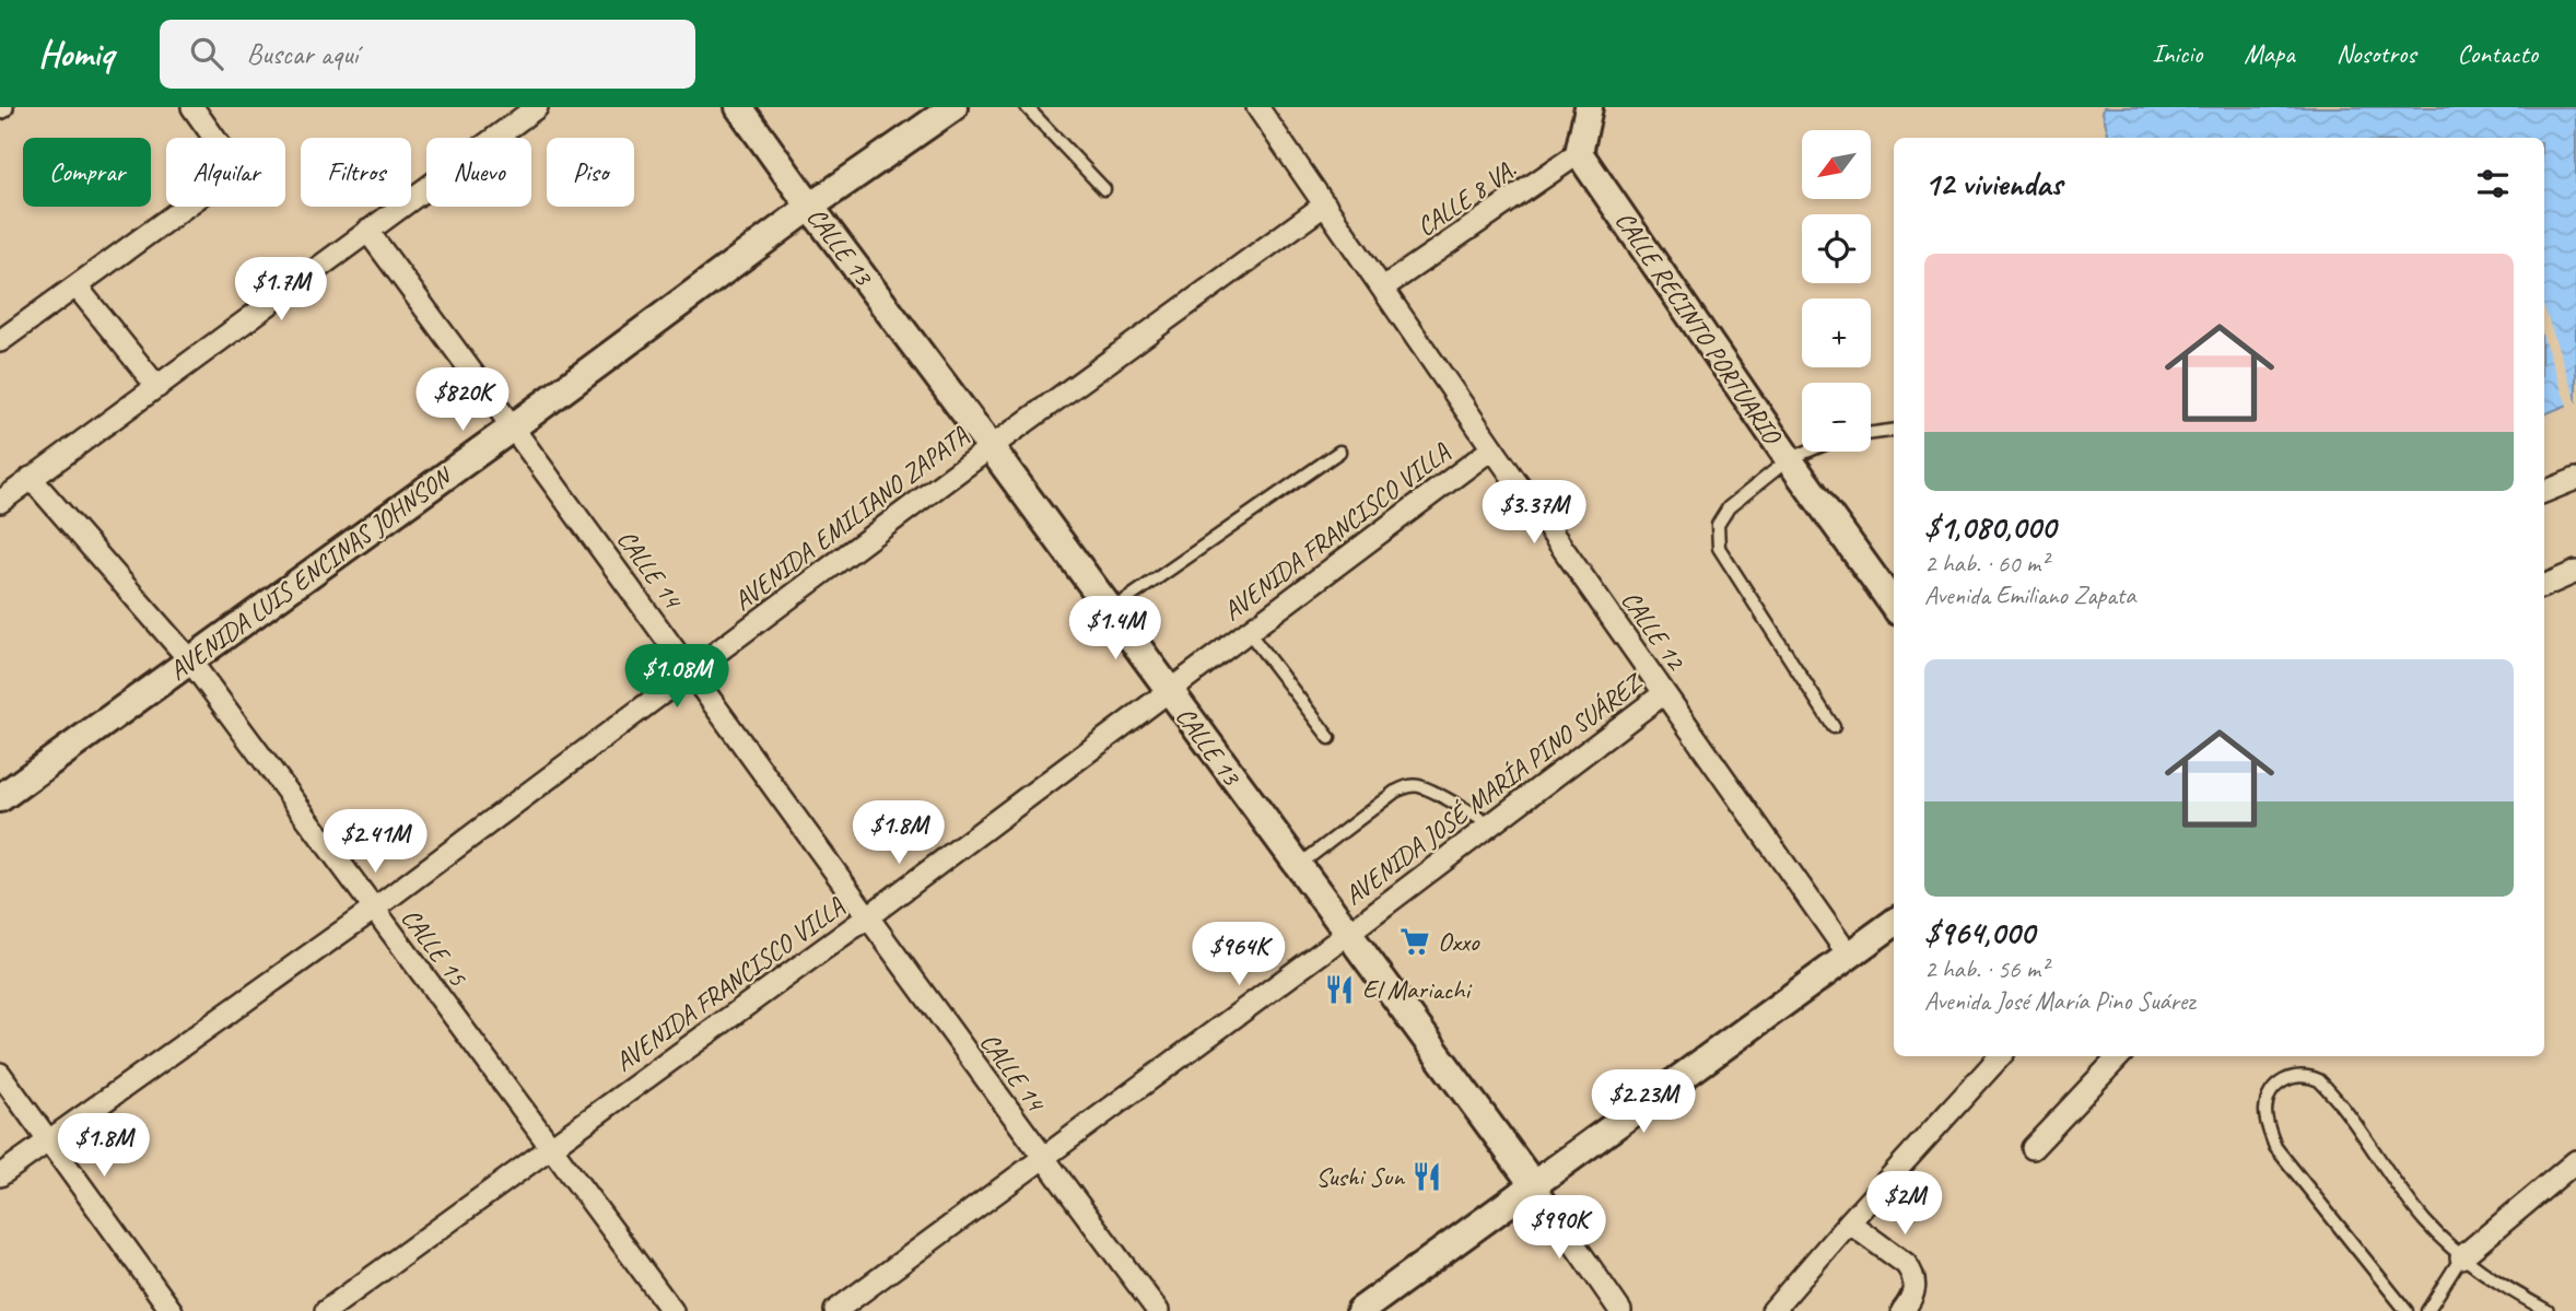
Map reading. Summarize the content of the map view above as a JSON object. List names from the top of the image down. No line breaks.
{"streets":{"street":["CALLE 8 VA.","CALLE 13","CALLE RECINTO PORTUARIO","AVENIDA EMILIANO ZAPATA","AVENIDA FRANCISCO VILLA","CALLE 14","AVENIDA LUIS ENCINAS JOHNSON","CALLE 12","AVENIDA JOSÉ MARÍA PINO SUÁREZ","CALLE 15"]},"crossings":[["CALLE 8 VA.","CALLE RECINTO PORTUARIO"],["CALLE 8 VA.","CALLE 12"],["CALLE 13","AVENIDA EMILIANO ZAPATA"],["CALLE 13","AVENIDA FRANCISCO VILLA"],["CALLE 13","AVENIDA LUIS ENCINAS JOHNSON"],["CALLE 13","AVENIDA JOSÉ MARÍA PINO SUÁREZ"],["AVENIDA EMILIANO ZAPATA","CALLE 14"],["AVENIDA EMILIANO ZAPATA","CALLE 12"],["AVENIDA EMILIANO ZAPATA","CALLE 15"],["AVENIDA FRANCISCO VILLA","CALLE 14"],["AVENIDA FRANCISCO VILLA","CALLE 12"],["AVENIDA FRANCISCO VILLA","CALLE 15"],["CALLE 14","AVENIDA LUIS ENCINAS JOHNSON"],["CALLE 14","AVENIDA JOSÉ MARÍA PINO SUÁREZ"],["AVENIDA LUIS ENCINAS JOHNSON","CALLE 15"],["CALLE 12","AVENIDA JOSÉ MARÍA PINO SUÁREZ"]],"places":{"supermarket":["Oxxo"],"restaurant":["El Mariachi","Sushi Sun"]},"north":"bottom left","page":{"header":"Homiq","search":"Buscar aquí","nav":["Inicio","Mapa","Nosotros","Contacto"],"map_buttons":["+","−"],"chip":["Comprar","Alquilar","Filtros","Nuevo","Piso"],"heading":"12 viviendas","list":[{"name":"$1,080,000","note":"2 hab. · 60 m² · Avenida Emiliano Zapata"},{"name":"$964,000","note":"2 hab. · 56 m² · Avenida José María Pino Suárez"}],"price":["$1.7M","$820K","$3.37M","$1.4M","$1.08M","$1.8M","$2.41M","$964K","$2.23M","$1.8M","$2M","$990K"]}}
